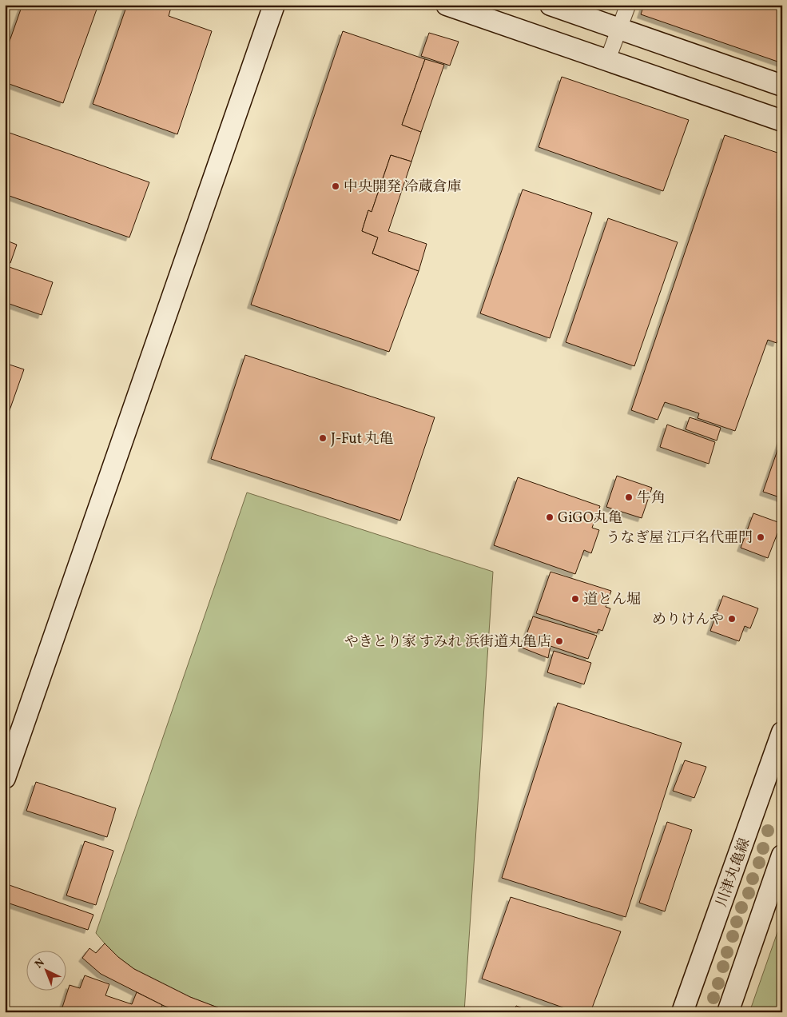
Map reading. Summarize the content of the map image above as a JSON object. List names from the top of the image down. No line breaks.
{"streets":{"street":["川津丸亀線"]},"places":["中央開発 冷蔵倉庫","J-Fut 丸亀","牛角","GiGO丸亀","うなぎ屋 江戸名代亜門","道とん堀","めりけんや","やきとり家 すみれ 浜街道丸亀店"],"north":"top left"}
